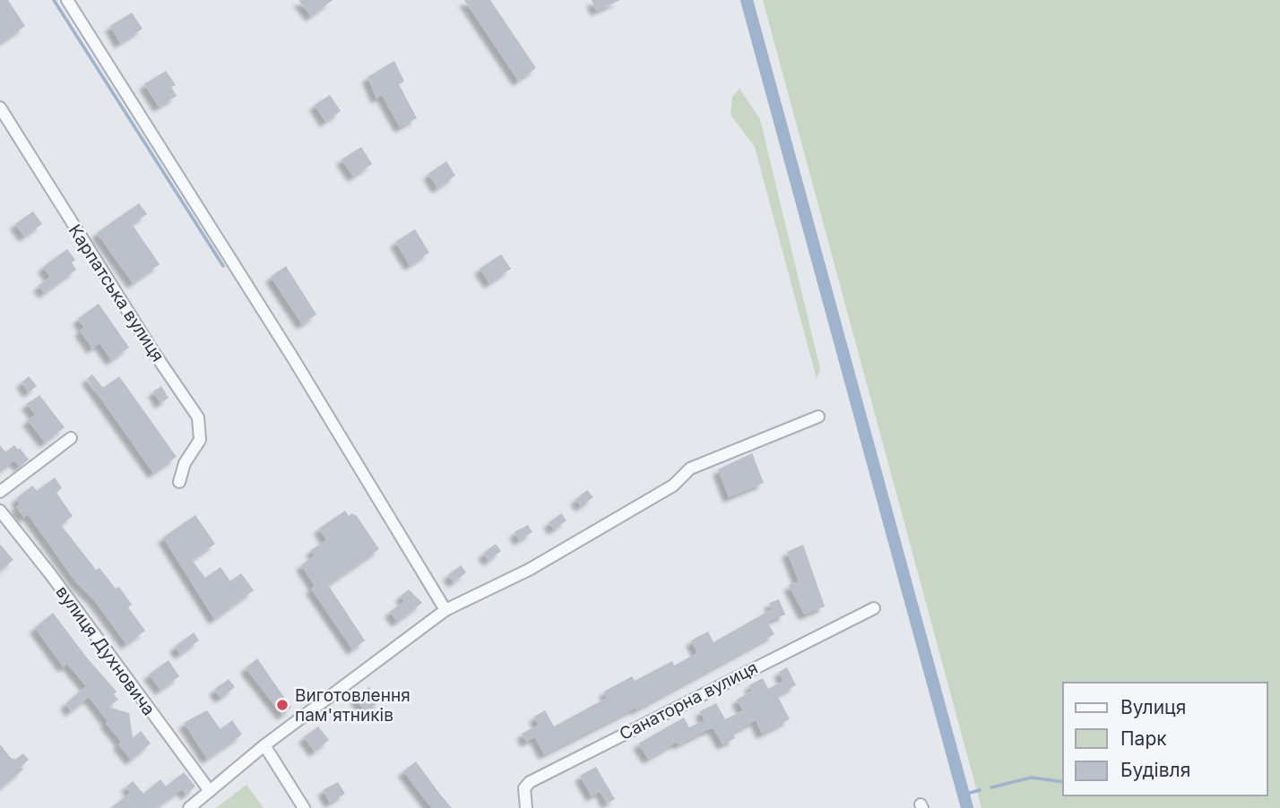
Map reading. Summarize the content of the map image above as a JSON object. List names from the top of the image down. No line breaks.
{"streets":{"street":["Карпатська вулиця","вулиця Духновича","Санаторна вулиця"]},"places":["Виготовлення пам'ятників"],"legend":["Вулиця","Парк","Будівля"]}
